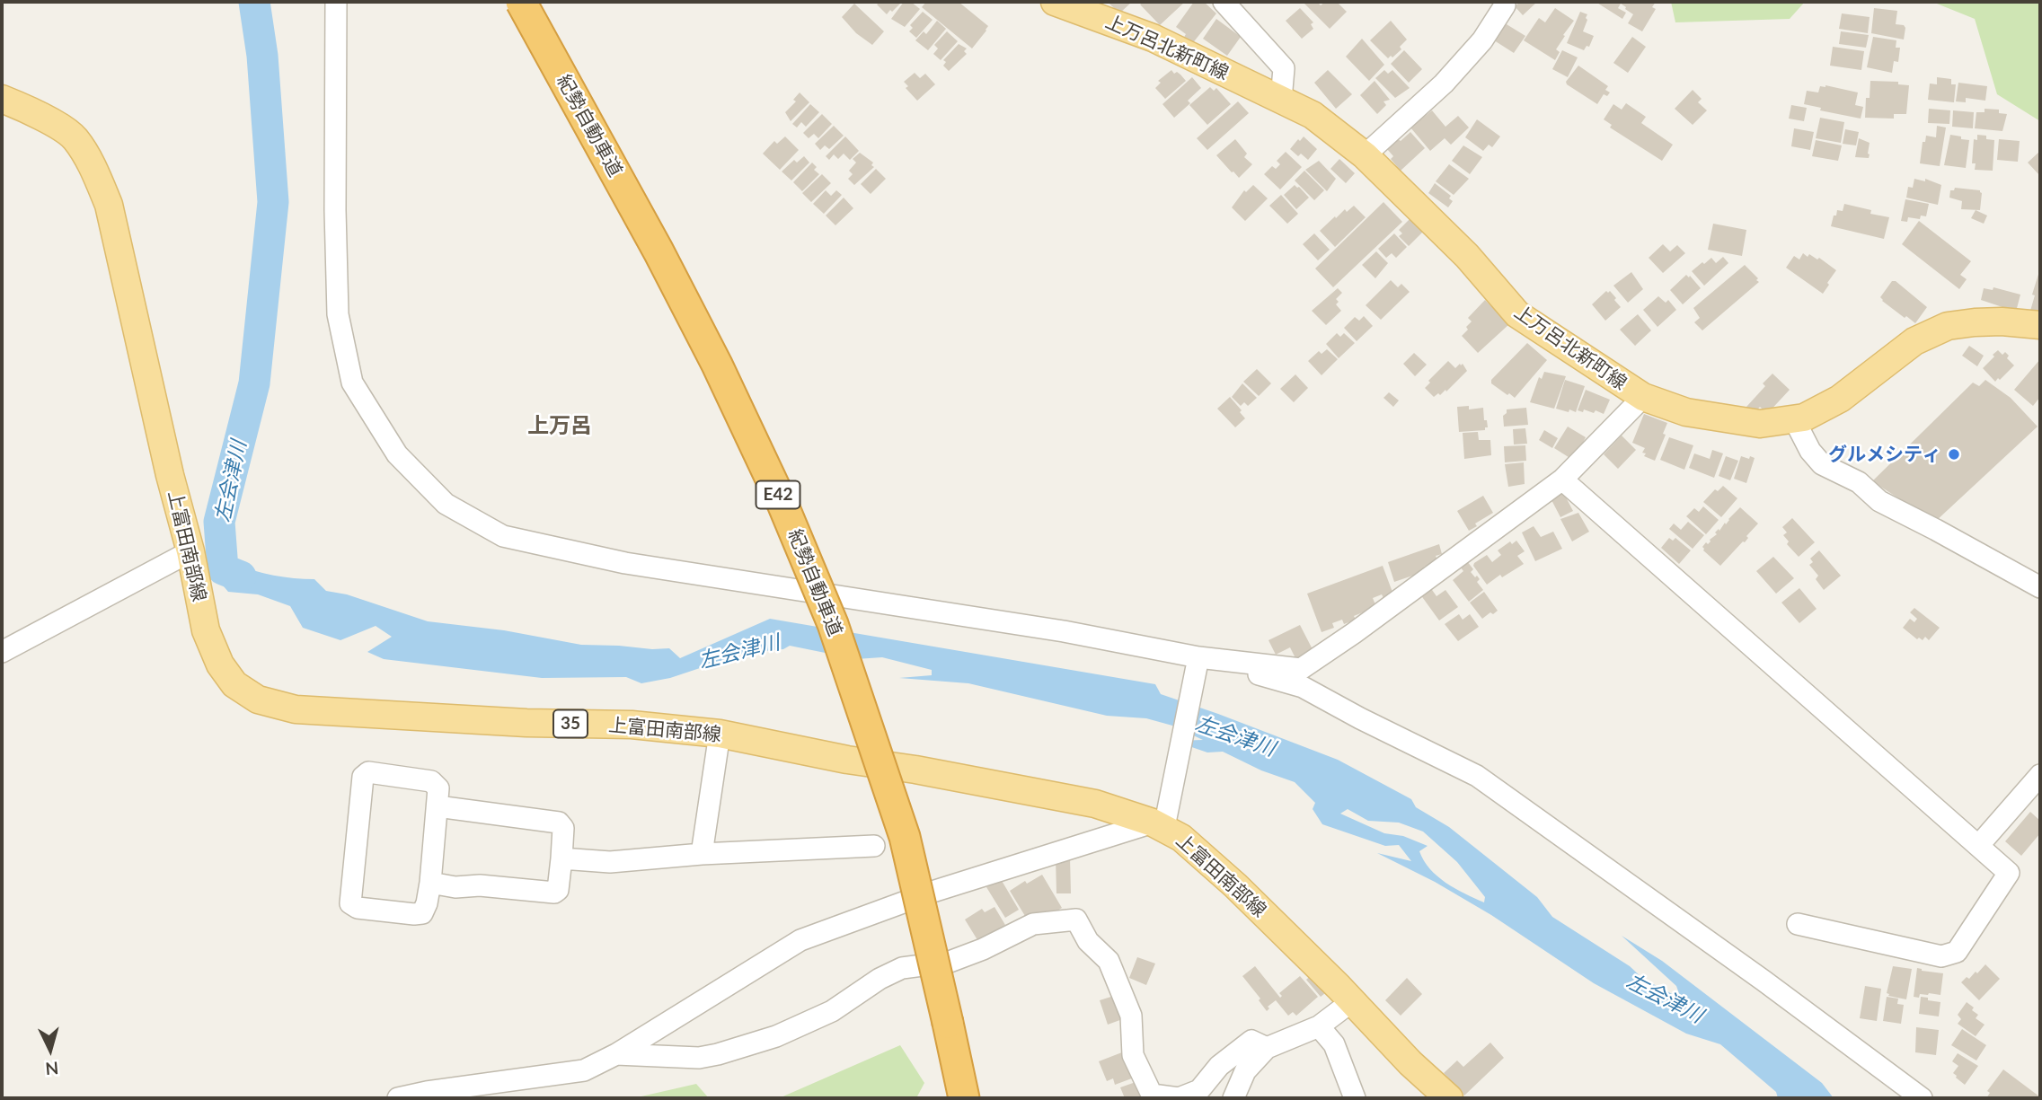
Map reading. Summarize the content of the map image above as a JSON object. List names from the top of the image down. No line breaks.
{"streets":{"highway":["紀勢自動車道","E42"],"main road":["上万呂北新町線","上富田南部線","35"]},"districts":["上万呂"],"water":["左会津川"],"places":["グルメシティ"],"north":"bottom"}
